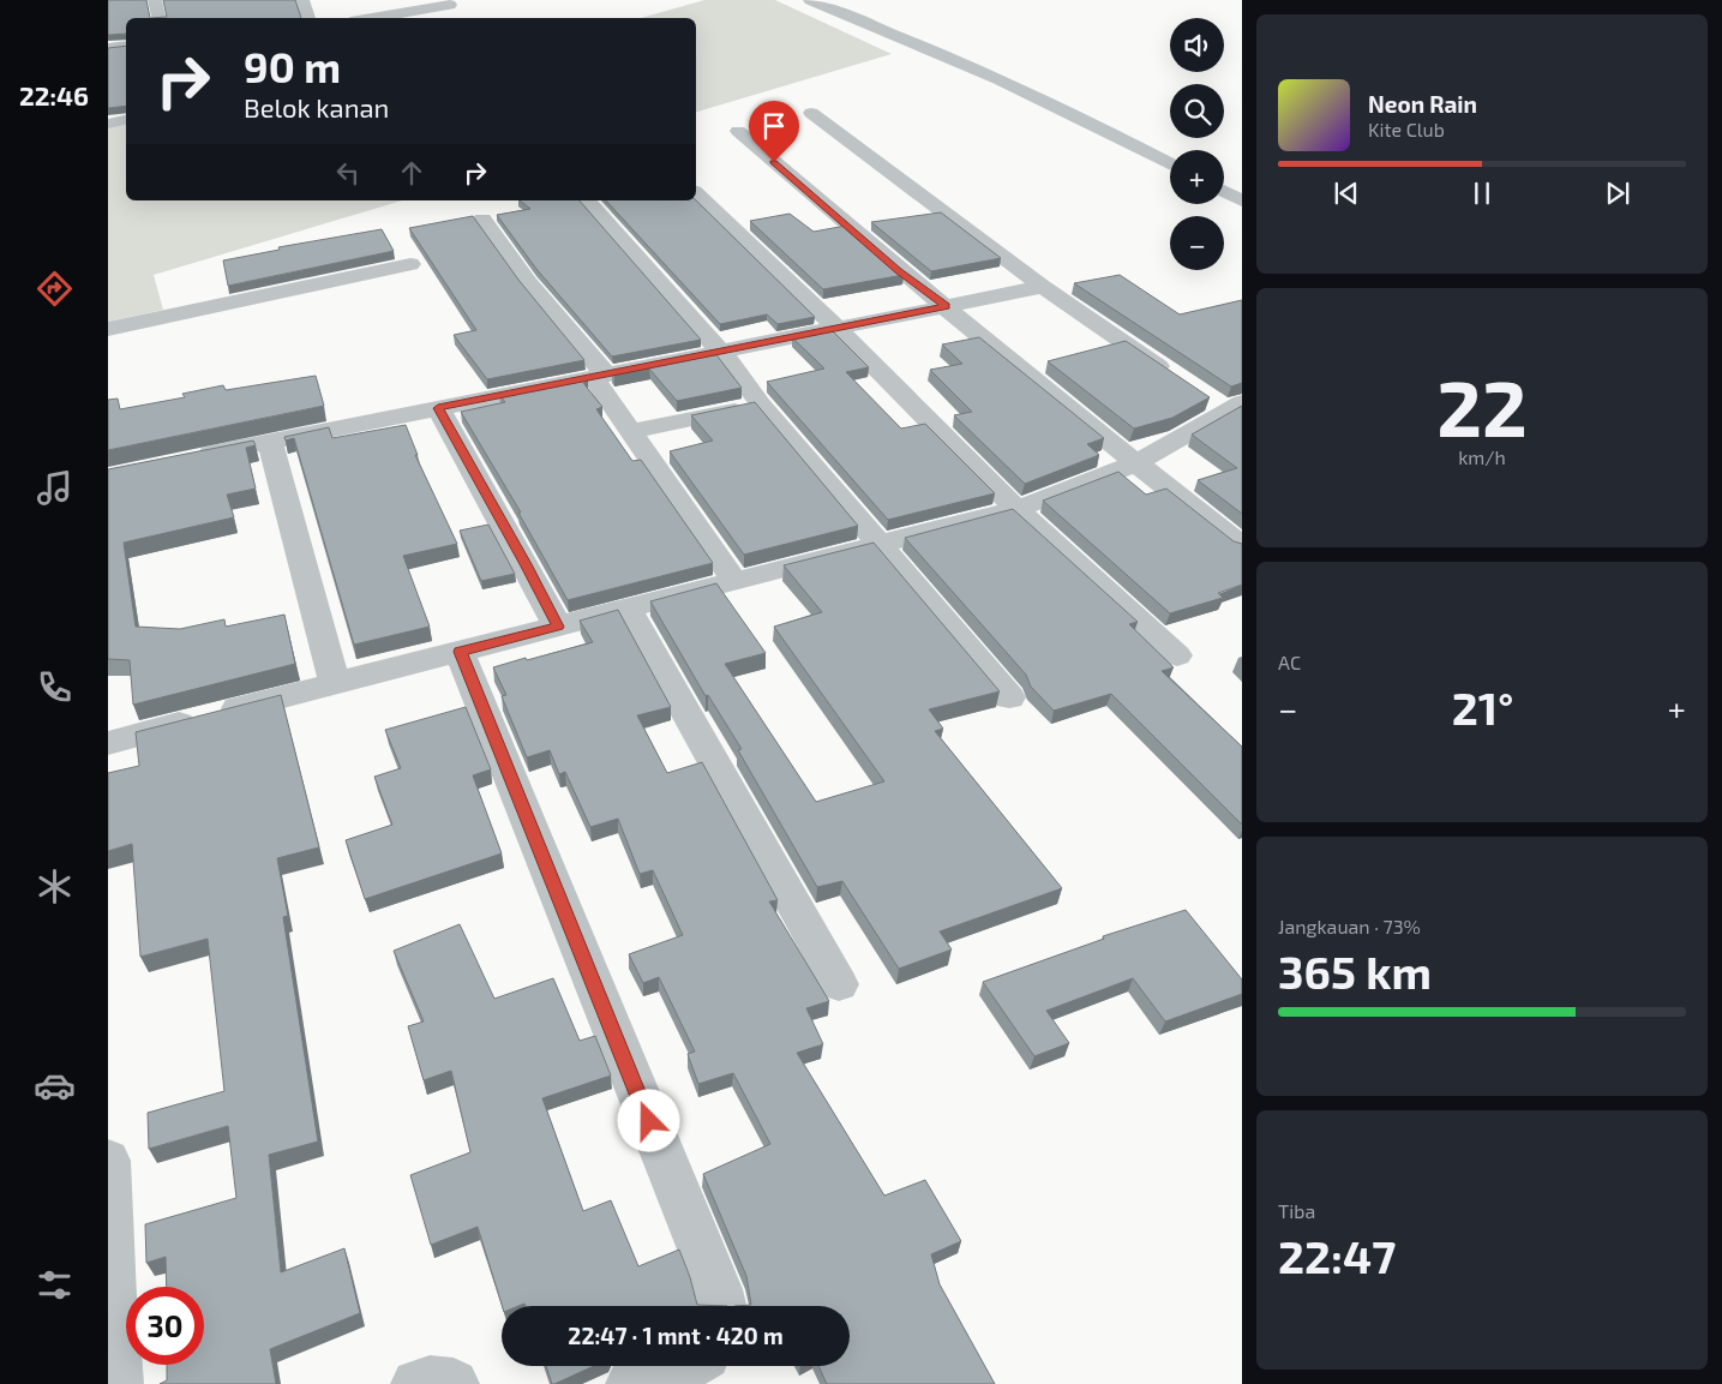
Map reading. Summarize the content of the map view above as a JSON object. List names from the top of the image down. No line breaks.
{"page":{"tabs":"22:46","map_buttons":["+","−"],"turn":["90 m","Belok kanan"],"song":["Neon Rain","Kite Club"],"tile":[["22","km/h"],"AC",["Jangkauan · 73%","365 km"],["Tiba","22:47"]],"heat":["−","21°","+"],"limit":"30","trip":"22:47 · 1 mnt · 420 m"}}
